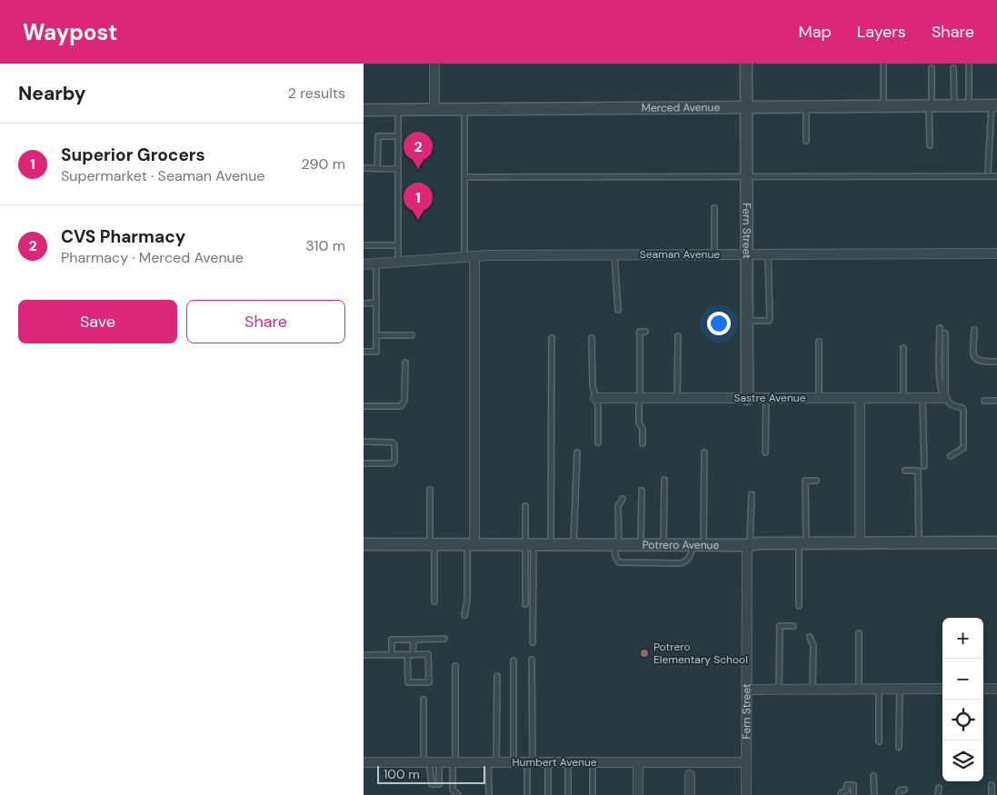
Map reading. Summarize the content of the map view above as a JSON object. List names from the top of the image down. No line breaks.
{"streets":{"street":["Merced Avenue","Fern Street","Seaman Avenue","Sastre Avenue","Potrero Avenue","Humbert Avenue"]},"crossings":[["Merced Avenue","Fern Street"],["Fern Street","Seaman Avenue"],["Fern Street","Sastre Avenue"],["Fern Street","Potrero Avenue"],["Fern Street","Humbert Avenue"]],"places":["Potrero Elementary School"],"scale_bar":"100 m","page":{"header":"Waypost","nav":["Map","Layers","Share"],"heading":["Nearby","2 results"],"list":[{"mark":"1","name":"Superior Grocers","note":"Supermarket · Seaman Avenue","value":"290 m"},{"mark":"2","name":"CVS Pharmacy","note":"Pharmacy · Merced Avenue","value":"310 m"}],"pins":["2","1"],"buttons":["Save","Share"],"map_buttons":["+","−"],"scale":"100 m"}}
